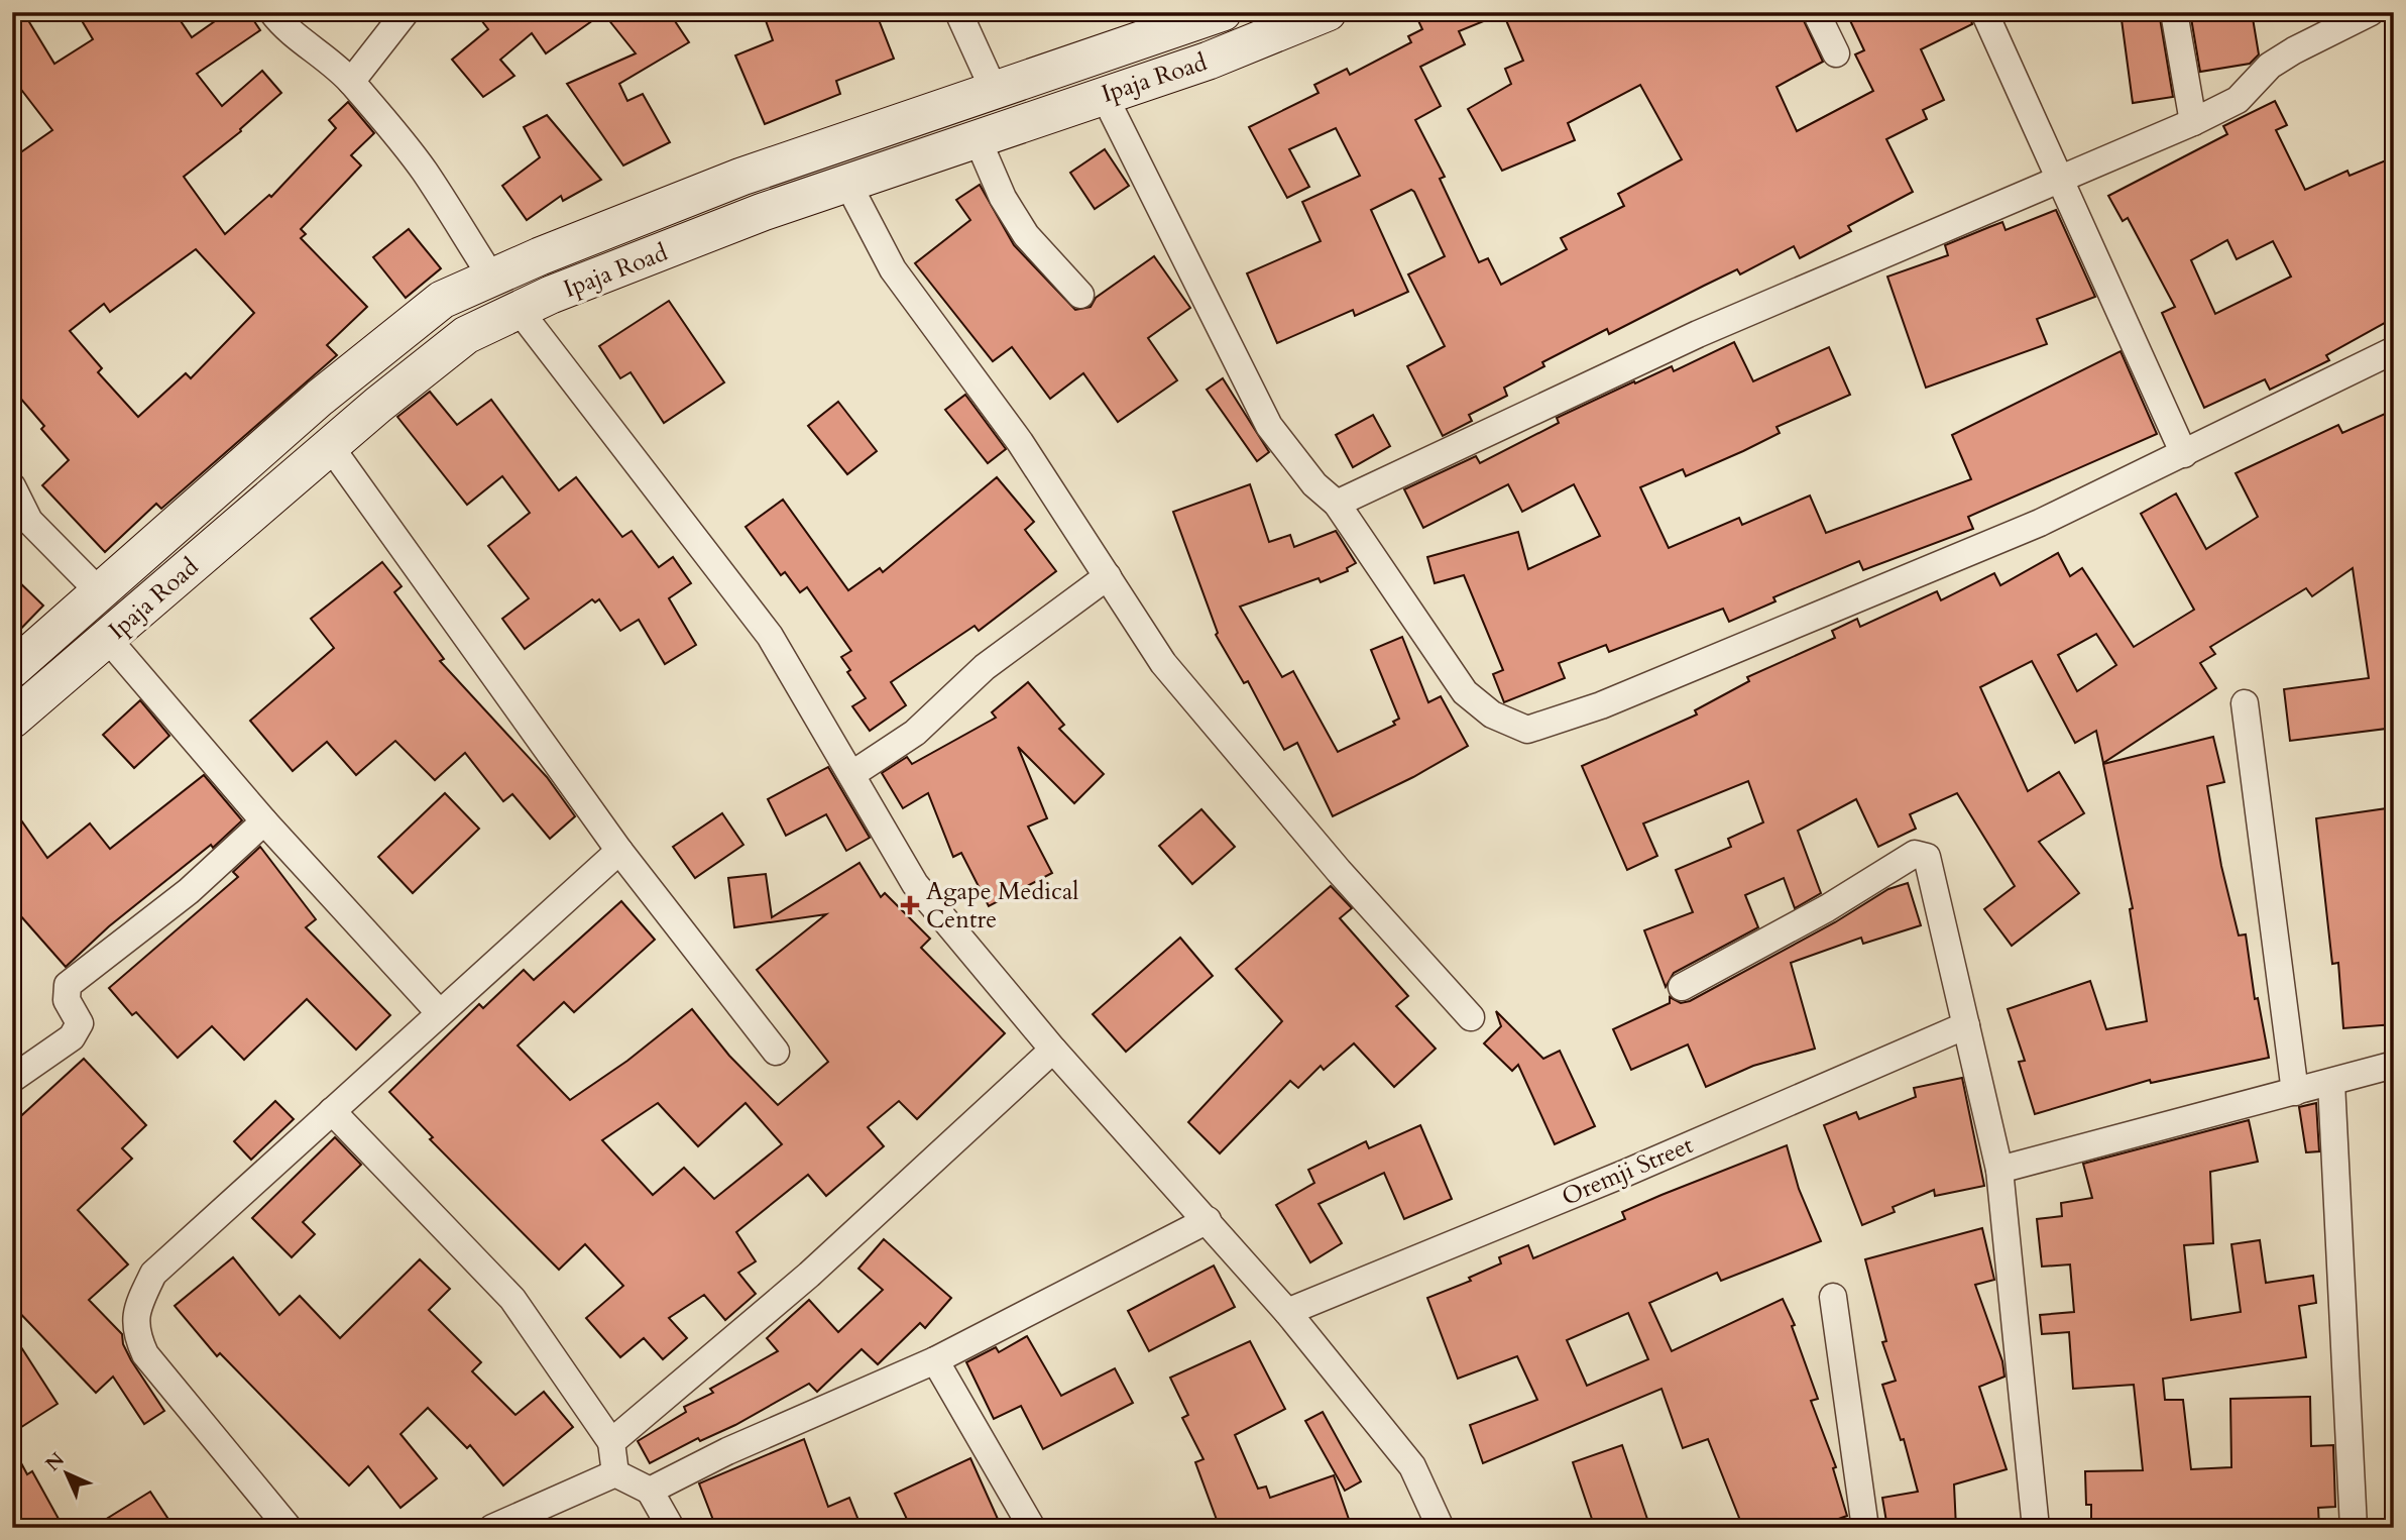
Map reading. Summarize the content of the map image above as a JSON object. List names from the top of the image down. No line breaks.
{"streets":{"main road":["Ipaja Road"],"street":["Oremji Street"]},"places":{"health":["Agape Medical Centre"]},"north":"top left"}
